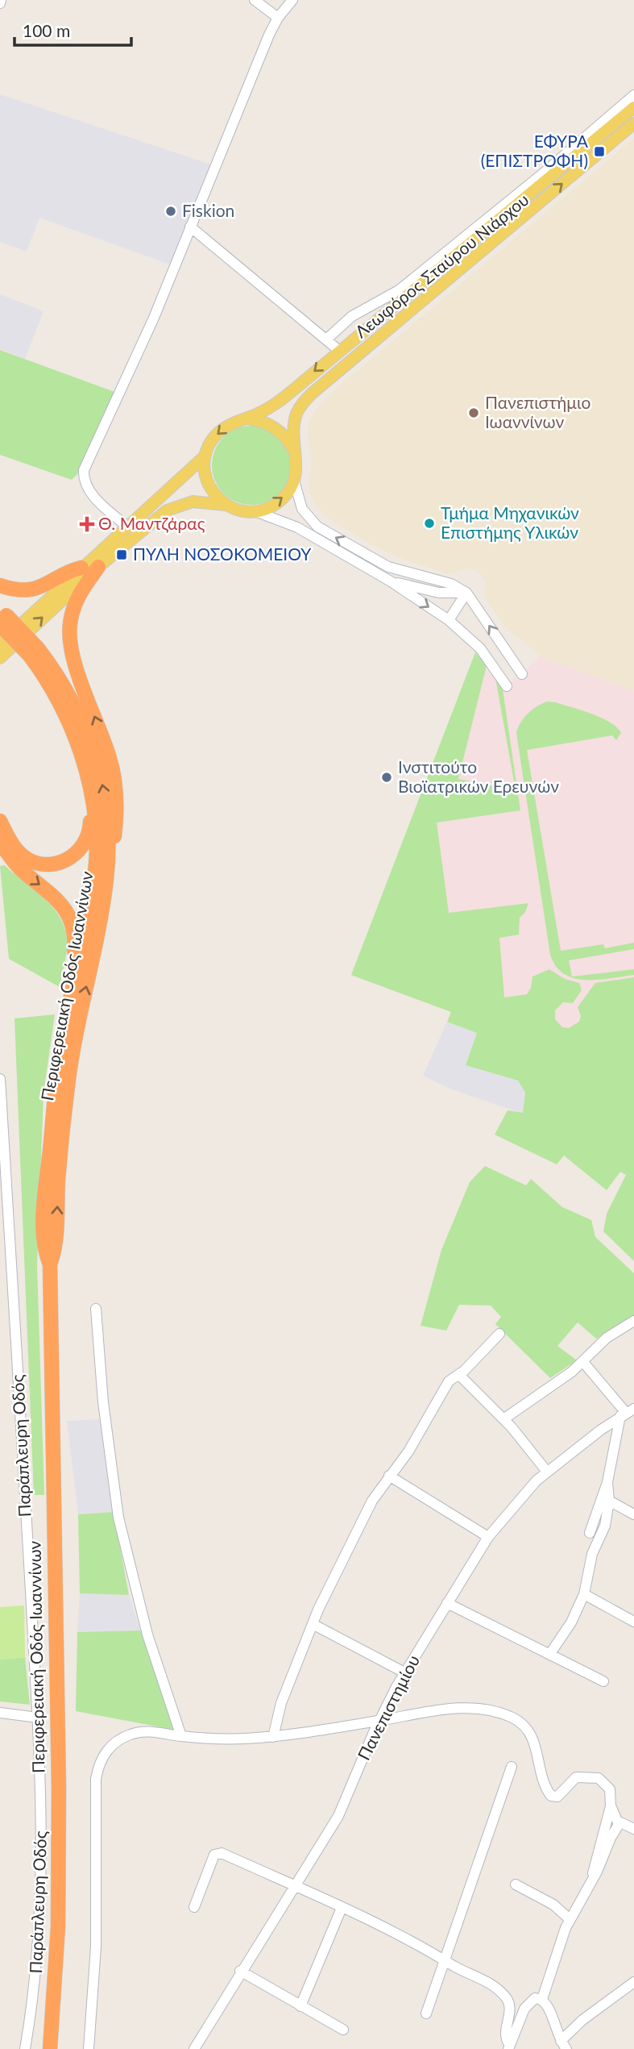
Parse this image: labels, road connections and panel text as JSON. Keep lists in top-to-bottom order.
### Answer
{
  "streets": {
    "highway": ["Περιφερειακή Οδός Ιωαννίνων"],
    "main road": ["Λεωφόρος Σταύρου Νιάρχου"],
    "street": ["Παράπλευρη Οδός", "Πανεπιστημίου"]
  },
  "places": {
    "transit": ["ΕΦΥΡΑ (ΕΠΙΣΤΡΟΦΗ)", "ΠΥΛΗ ΝΟΣΟΚΟΜΕΙΟΥ"],
    "other": [
      "Fiskion",
      "Πανεπιστήμιο Ιωαννίνων",
      "Τμήμα Μηχανικών Επιστήμης Υλικών",
      "Ινστιτούτο Βιοϊατρικών Ερευνών"
    ],
    "health": ["Θ. Μαντζάρας"]
  },
  "scale_bar": "100 m"
}
